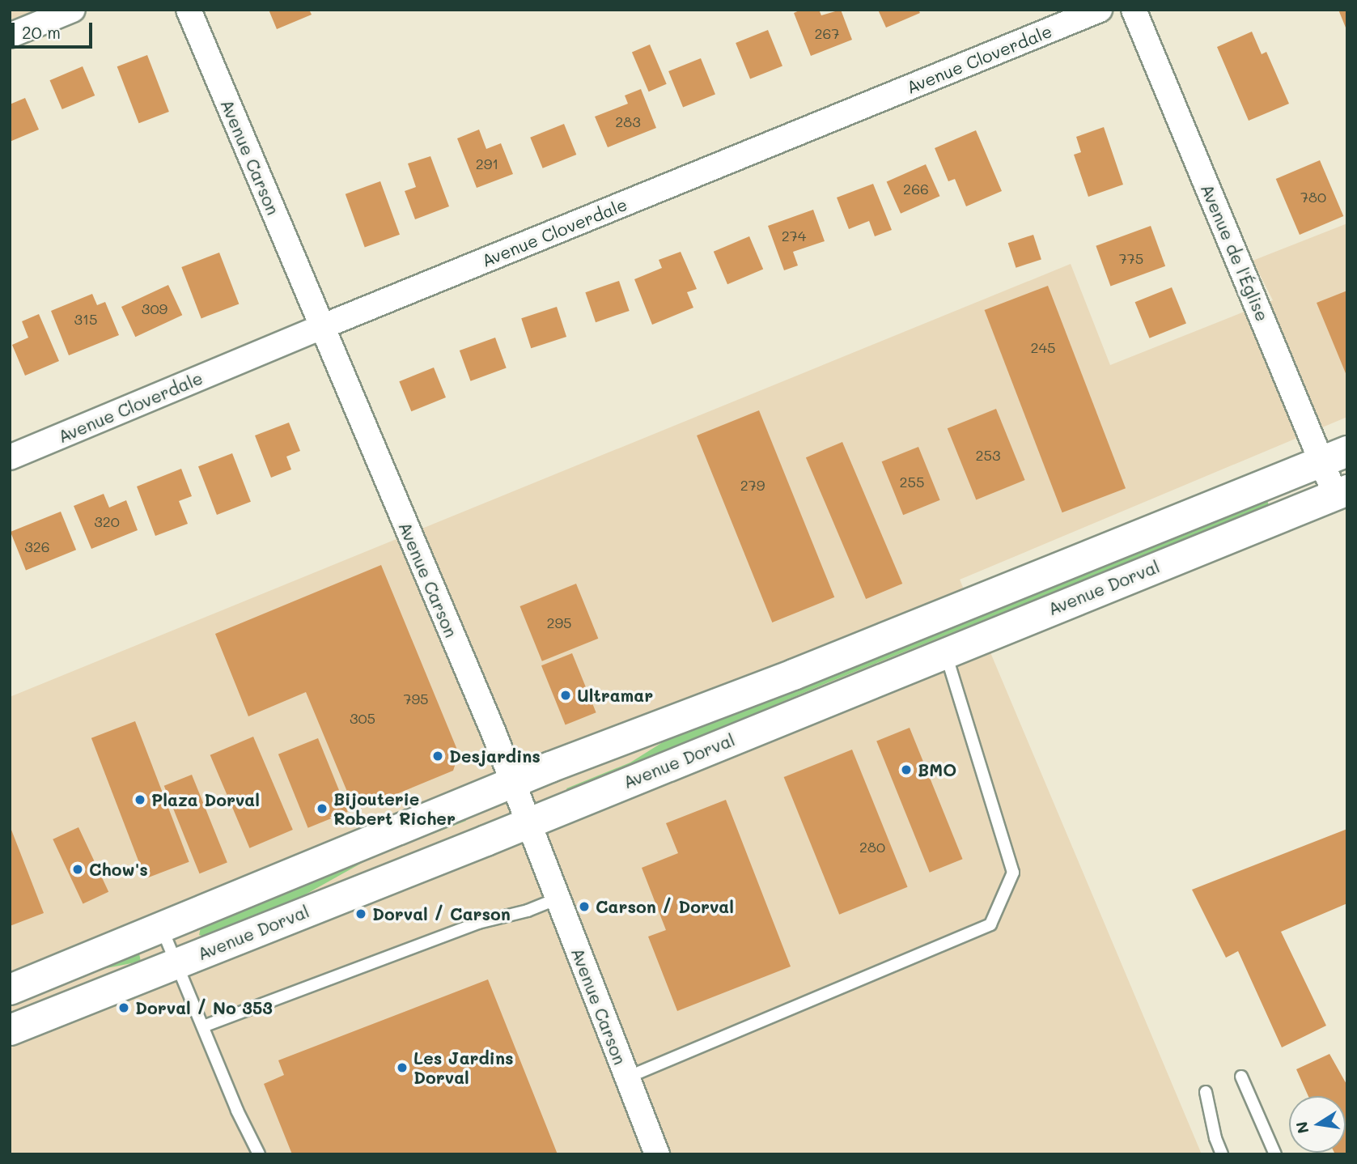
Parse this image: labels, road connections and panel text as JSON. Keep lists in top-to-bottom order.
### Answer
{
  "streets": {
    "street": [
      "Avenue Cloverdale",
      "Avenue Carson",
      "Avenue de l'Église",
      "Avenue Dorval"
    ]
  },
  "crossings": [
    ["Avenue Cloverdale", "Avenue Carson"],
    ["Avenue Carson", "Avenue Dorval"],
    ["Avenue de l'Église", "Avenue Dorval"]
  ],
  "places": [
    "Ultramar",
    "Desjardins",
    "BMO",
    "Plaza Dorval",
    "Bijouterie Robert Richer",
    "Chow's",
    "Carson / Dorval",
    "Dorval / Carson",
    "Dorval / No 353",
    "Les Jardins Dorval"
  ],
  "house_numbers": [
    "267",
    "283",
    "291",
    "266",
    "780",
    "274",
    "775",
    "309",
    "315",
    "245",
    "253",
    "255",
    "279",
    "320",
    "326",
    "295",
    "795",
    "305",
    "280"
  ],
  "scale_bar": "20 m",
  "north": "left"
}
